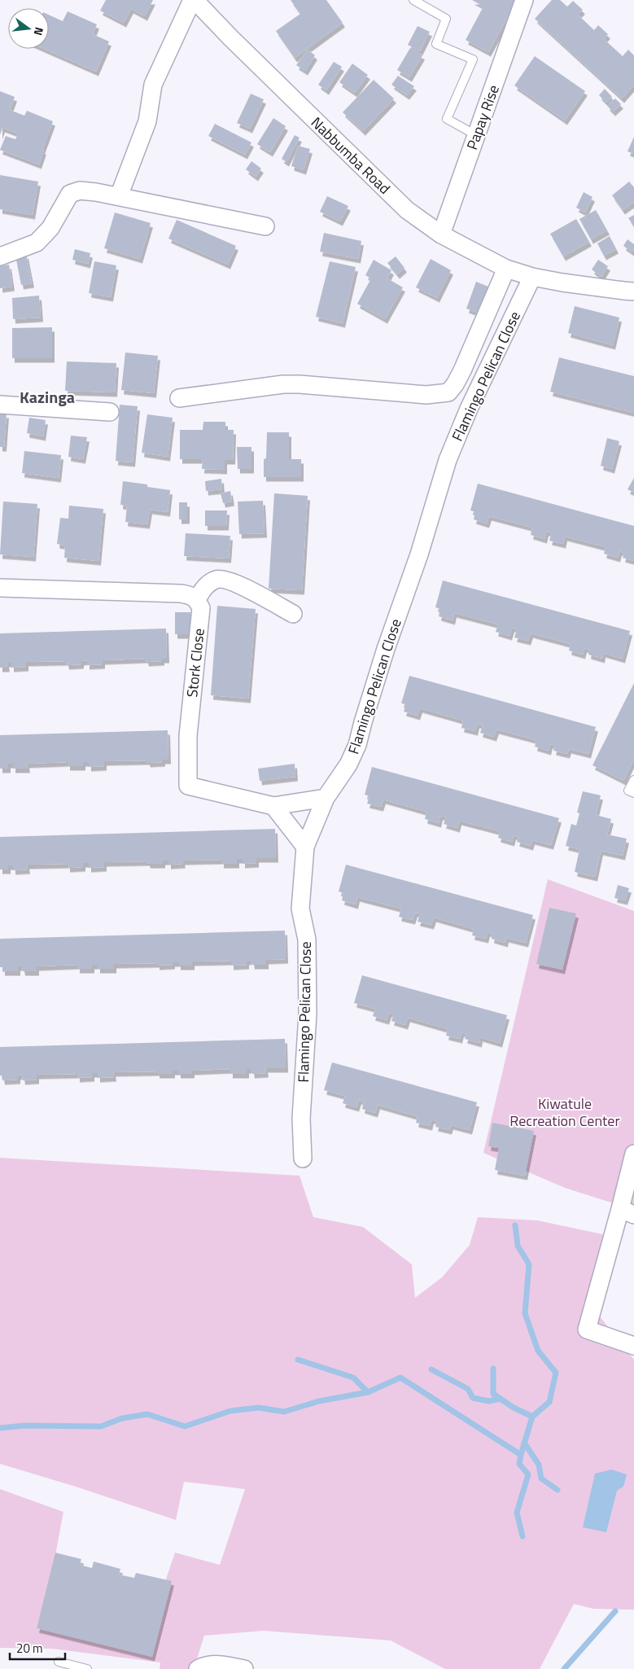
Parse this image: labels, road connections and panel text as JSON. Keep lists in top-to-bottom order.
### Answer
{
  "streets": {
    "street": [
      "Papay Rise",
      "Nabbumba Road",
      "Flamingo Pelican Close",
      "Stork Close"
    ]
  },
  "crossings": [
    ["Papay Rise", "Nabbumba Road"],
    ["Nabbumba Road", "Flamingo Pelican Close"],
    ["Flamingo Pelican Close", "Stork Close"]
  ],
  "districts": ["Kazinga"],
  "parks": ["Kiwatule Recreation Center"],
  "scale_bar": "20 m",
  "north": "right"
}
